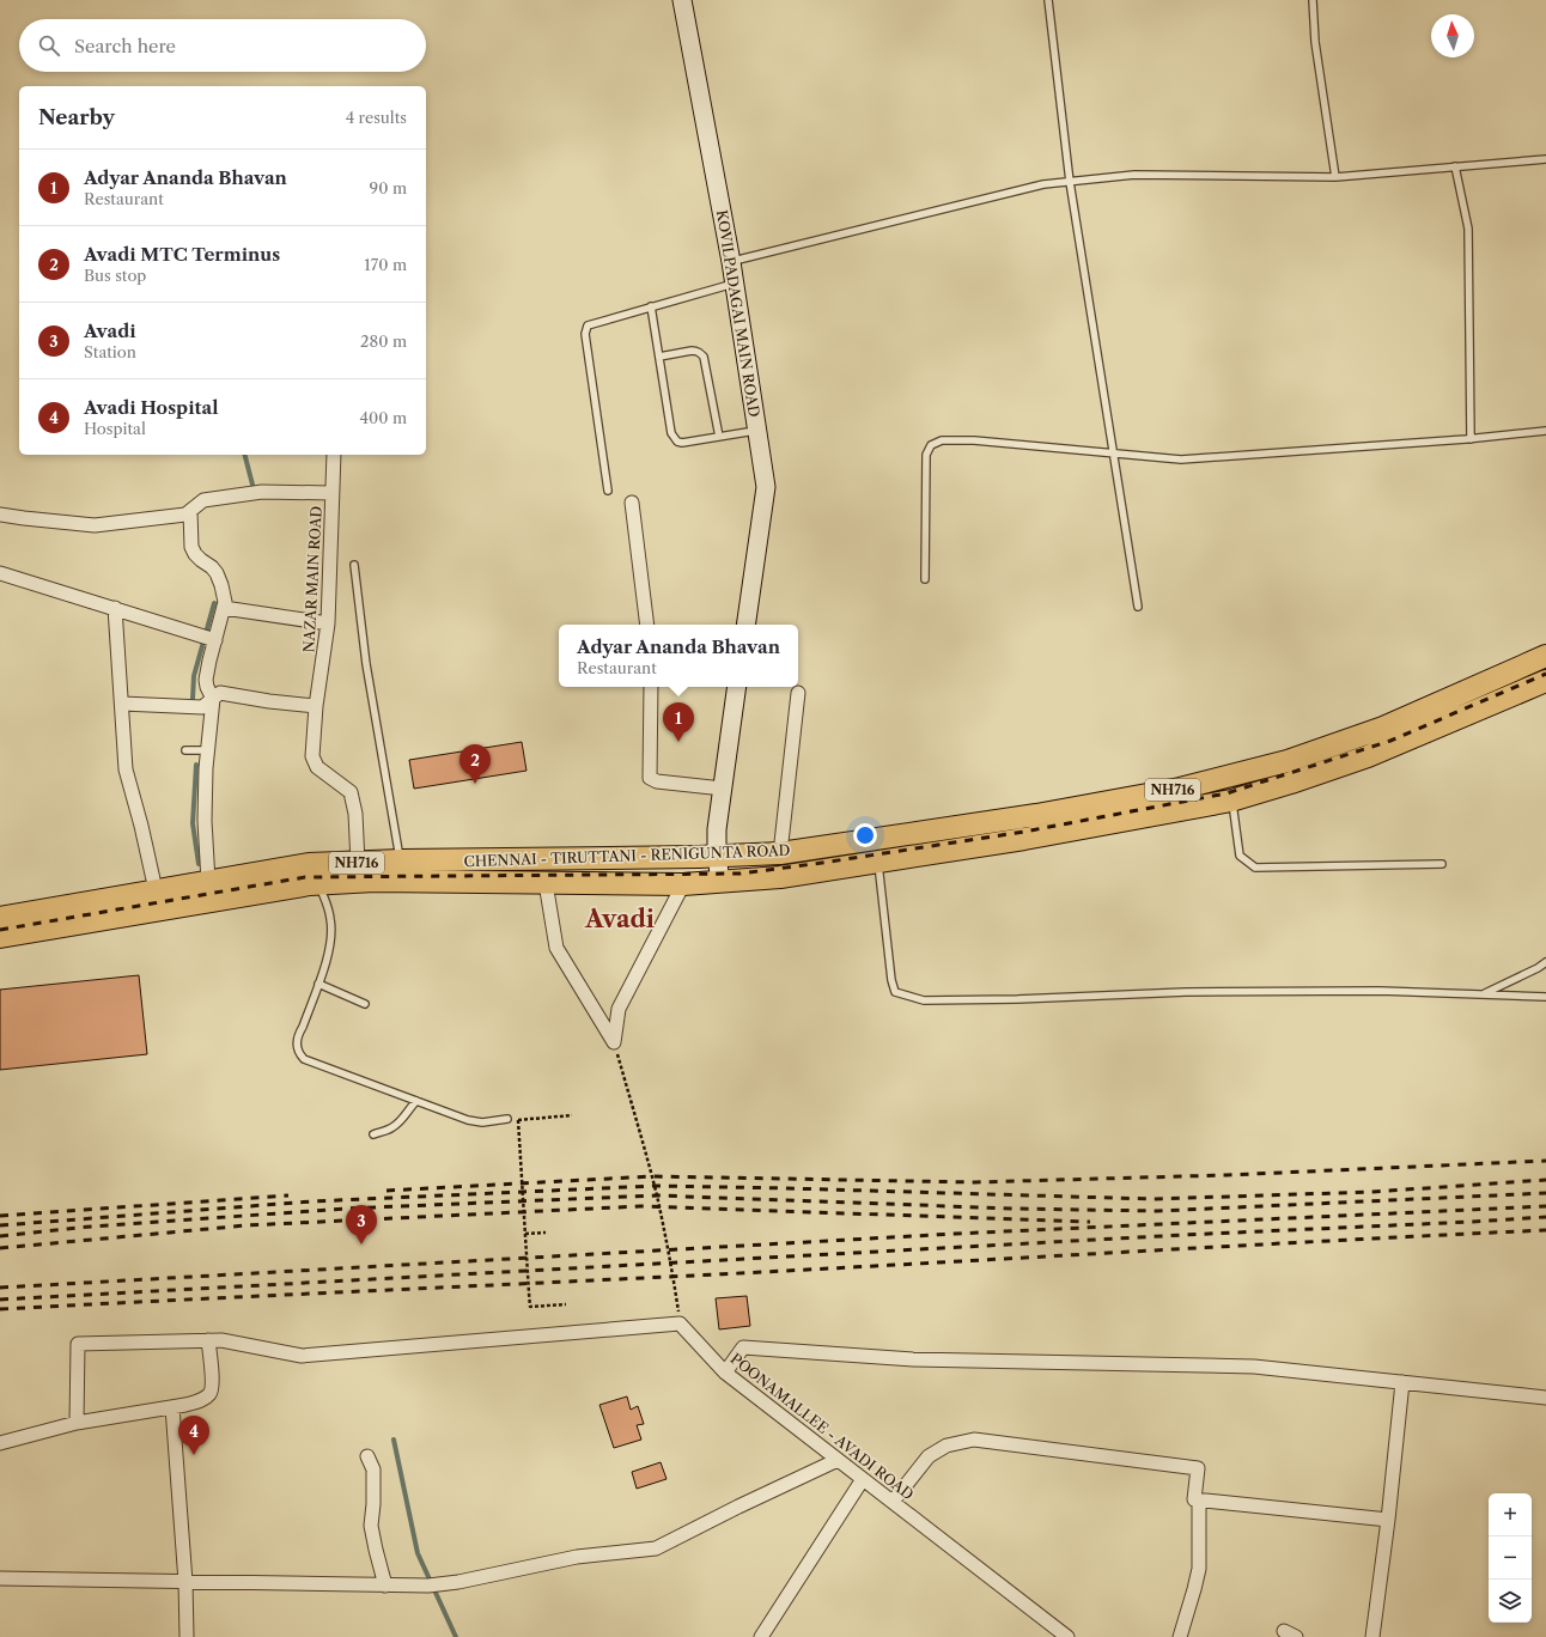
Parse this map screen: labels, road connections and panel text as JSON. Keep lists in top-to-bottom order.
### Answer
{
  "streets": {
    "highway": ["NH716", "CHENNAI - TIRUTTANI - RENIGUNTA ROAD"],
    "main road": ["KOVILPADAGAI MAIN ROAD"],
    "street": ["NAZAR MAIN ROAD", "POONAMALLEE - AVADI ROAD"]
  },
  "crossings": [
    ["NAZAR MAIN ROAD", "CHENNAI - TIRUTTANI - RENIGUNTA ROAD"]
  ],
  "districts": ["Avadi"],
  "north": "top",
  "page": {
    "search": "Search here",
    "heading": ["Nearby", "4 results"],
    "list": [
      {
        "mark": "1",
        "name": "Adyar Ananda Bhavan",
        "note": "Restaurant",
        "value": "90 m"
      },
      {
        "mark": "2",
        "name": "Avadi MTC Terminus",
        "note": "Bus stop",
        "value": "170 m"
      },
      {
        "mark": "3",
        "name": "Avadi",
        "note": "Station",
        "value": "280 m"
      },
      {
        "mark": "4",
        "name": "Avadi Hospital",
        "note": "Hospital",
        "value": "400 m"
      }
    ],
    "popup": ["Adyar Ananda Bhavan", "Restaurant"],
    "pins": [
      "1",
      "2",
      "3",
      "4"
    ],
    "map_buttons": ["+", "−"]
  }
}
